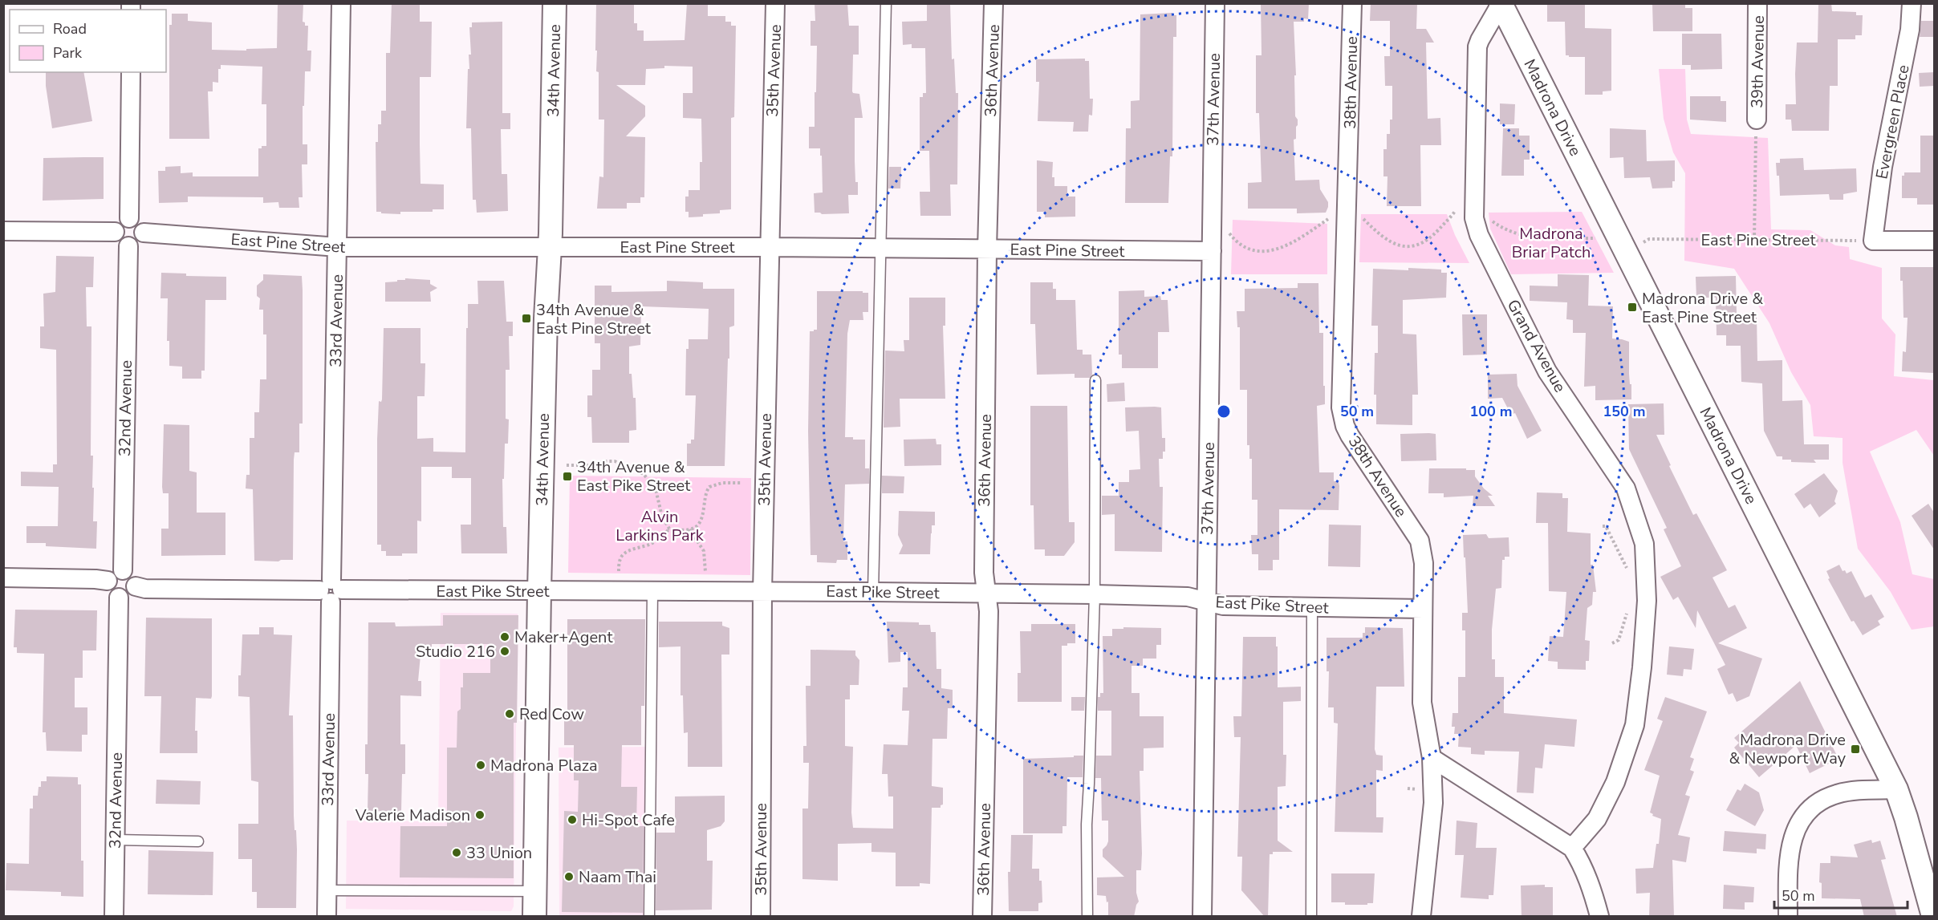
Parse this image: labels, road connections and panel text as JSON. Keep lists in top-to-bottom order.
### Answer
{
  "streets": {
    "street": [
      "39th Avenue",
      "34th Avenue",
      "35th Avenue",
      "36th Avenue",
      "38th Avenue",
      "37th Avenue",
      "Madrona Drive",
      "Evergreen Place",
      "East Pine Street",
      "33rd Avenue",
      "Grand Avenue",
      "32nd Avenue",
      "East Pike Street"
    ]
  },
  "crossings": [
    ["34th Avenue", "East Pine Street"],
    ["34th Avenue", "East Pike Street"],
    ["35th Avenue", "East Pine Street"],
    ["35th Avenue", "East Pike Street"],
    ["36th Avenue", "East Pine Street"],
    ["36th Avenue", "East Pike Street"],
    ["38th Avenue", "East Pike Street"],
    ["37th Avenue", "East Pine Street"],
    ["37th Avenue", "East Pike Street"],
    ["Madrona Drive", "Grand Avenue"],
    ["Evergreen Place", "East Pine Street"],
    ["East Pine Street", "33rd Avenue"],
    ["East Pine Street", "32nd Avenue"],
    ["33rd Avenue", "East Pike Street"],
    ["32nd Avenue", "East Pike Street"]
  ],
  "parks": ["Madrona Briar Patch", "Alvin Larkins Park"],
  "places": {
    "transit": [
      "Madrona Drive & East Pine Street",
      "34th Avenue & East Pine Street",
      "34th Avenue & East Pike Street",
      "Madrona Drive & Newport Way"
    ],
    "other": [
      "Maker+Agent",
      "Studio 216",
      "Red Cow",
      "Madrona Plaza",
      "Valerie Madison",
      "Hi-Spot Cafe",
      "33 Union",
      "Naam Thai"
    ]
  },
  "legend": ["Road", "Park"],
  "scale_bar": "50 m",
  "rings": ["50 m", "100 m", "150 m"]
}
